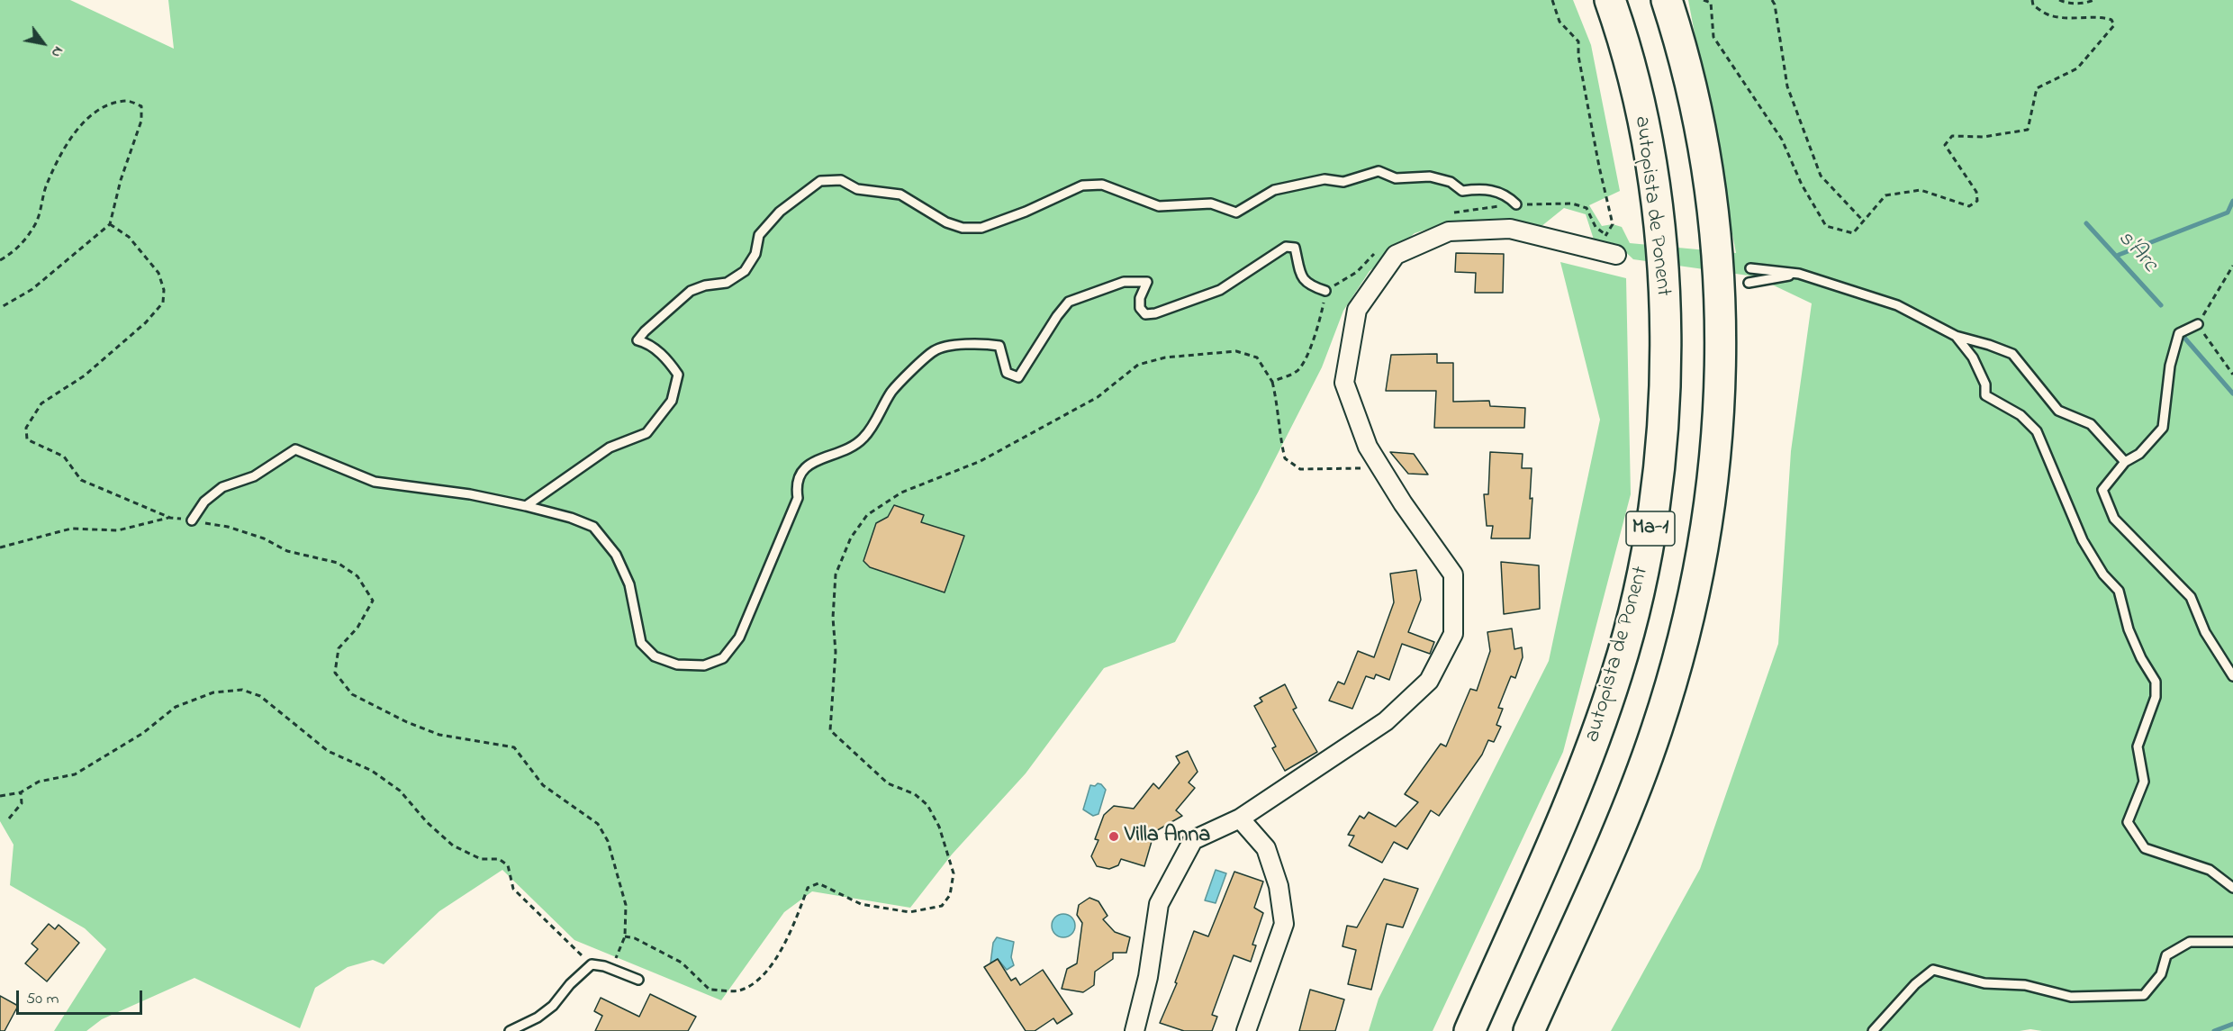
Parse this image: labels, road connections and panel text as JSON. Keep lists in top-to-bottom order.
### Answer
{
  "streets": {
    "highway": ["autopista de Ponent", "Ma-1"]
  },
  "water": ["s'Arc"],
  "places": ["Villa Anna"],
  "scale_bar": "50 m",
  "north": "bottom right"
}
